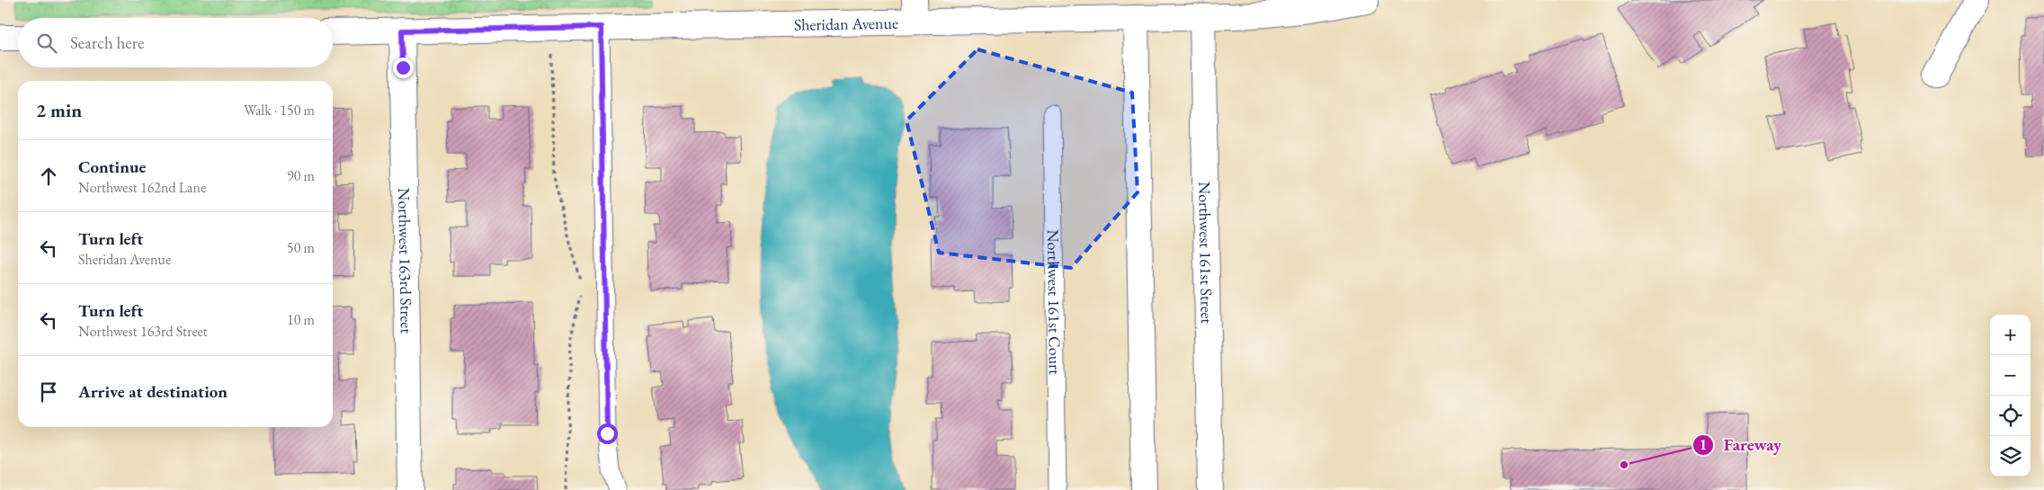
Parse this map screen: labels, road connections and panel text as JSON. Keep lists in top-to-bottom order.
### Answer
{
  "streets": {
    "street": ["Sheridan Avenue", "Northwest 161st Street", "Northwest 163rd Street"],
    "lane": ["Northwest 161st Court"]
  },
  "crossings": [
    ["Sheridan Avenue", "Northwest 161st Street"],
    ["Sheridan Avenue", "Northwest 163rd Street"]
  ],
  "places": ["Fareway"],
  "page": {
    "search": "Search here",
    "heading": ["2 min", "Walk · 150 m"],
    "list": [
      ["Continue", "Northwest 162nd Lane", "90 m"],
      ["Turn left", "Sheridan Avenue", "50 m"],
      ["Turn left", "Northwest 163rd Street", "10 m"],
      "Arrive at destination"
    ],
    "map_buttons": ["+", "−"]
  }
}
